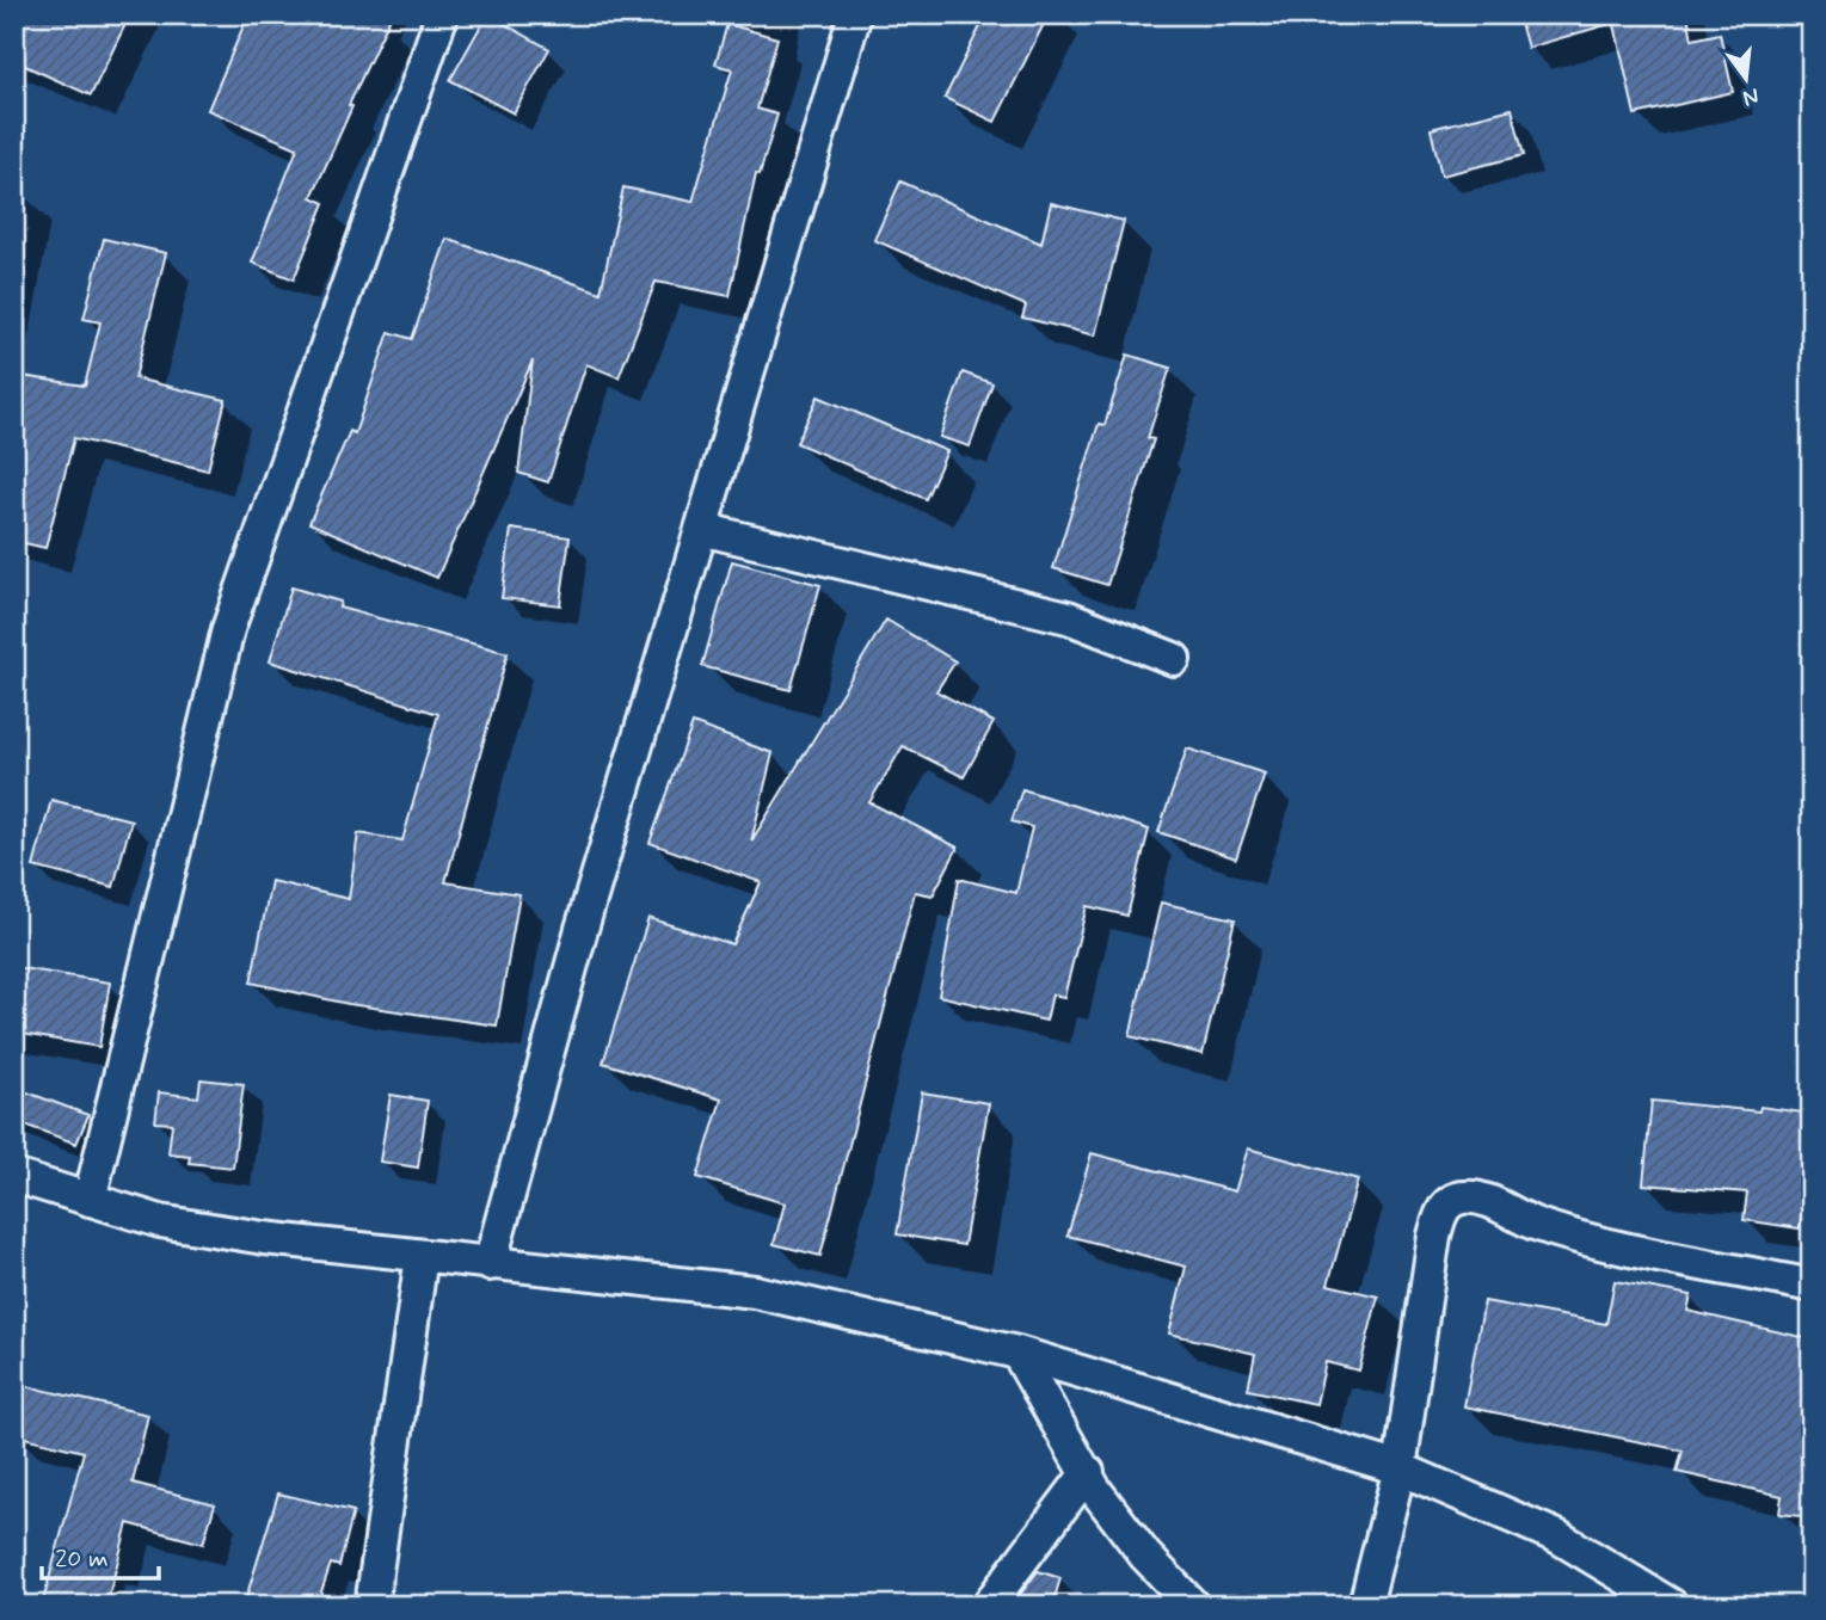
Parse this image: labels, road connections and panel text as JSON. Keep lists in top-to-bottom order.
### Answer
{
  "scale_bar": "20 m",
  "north": "bottom"
}
